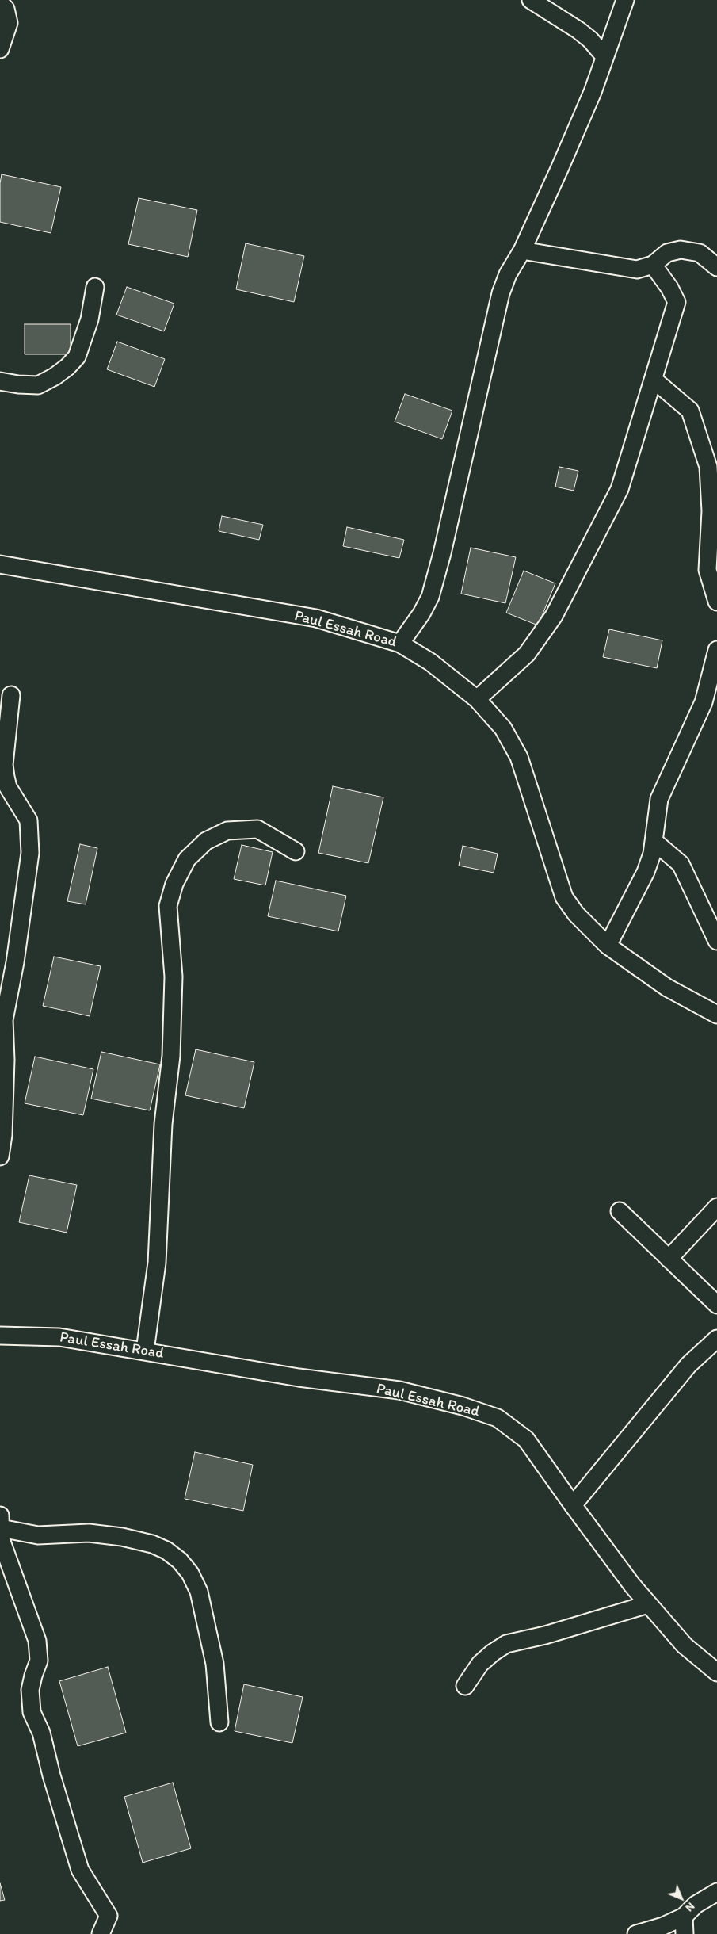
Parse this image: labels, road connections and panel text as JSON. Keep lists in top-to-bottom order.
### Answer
{
  "streets": {
    "street": ["Paul Essah Road"]
  },
  "north": "bottom right"
}
